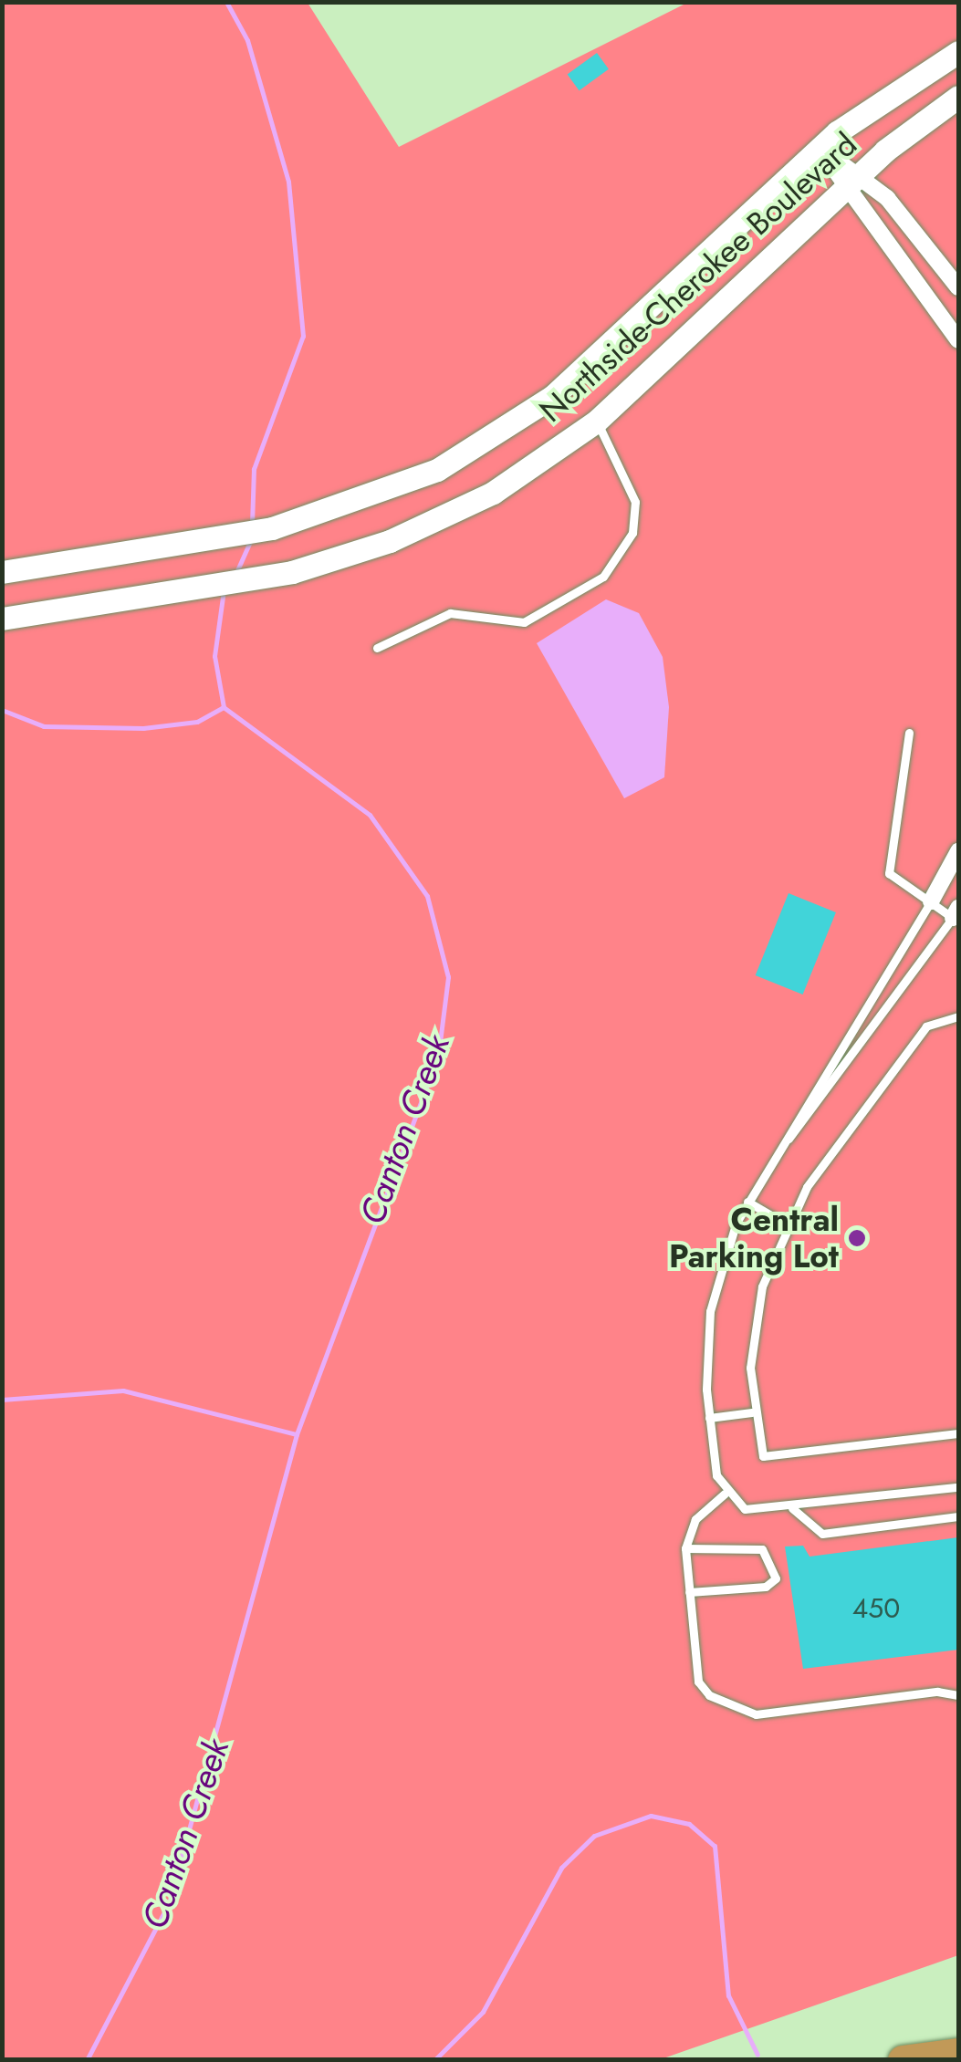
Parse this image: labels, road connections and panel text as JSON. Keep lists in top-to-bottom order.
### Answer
{
  "streets": {
    "street": ["Northside-Cherokee Boulevard"]
  },
  "water": ["Canton Creek"],
  "places": ["Central Parking Lot"],
  "house_numbers": ["450"]
}
